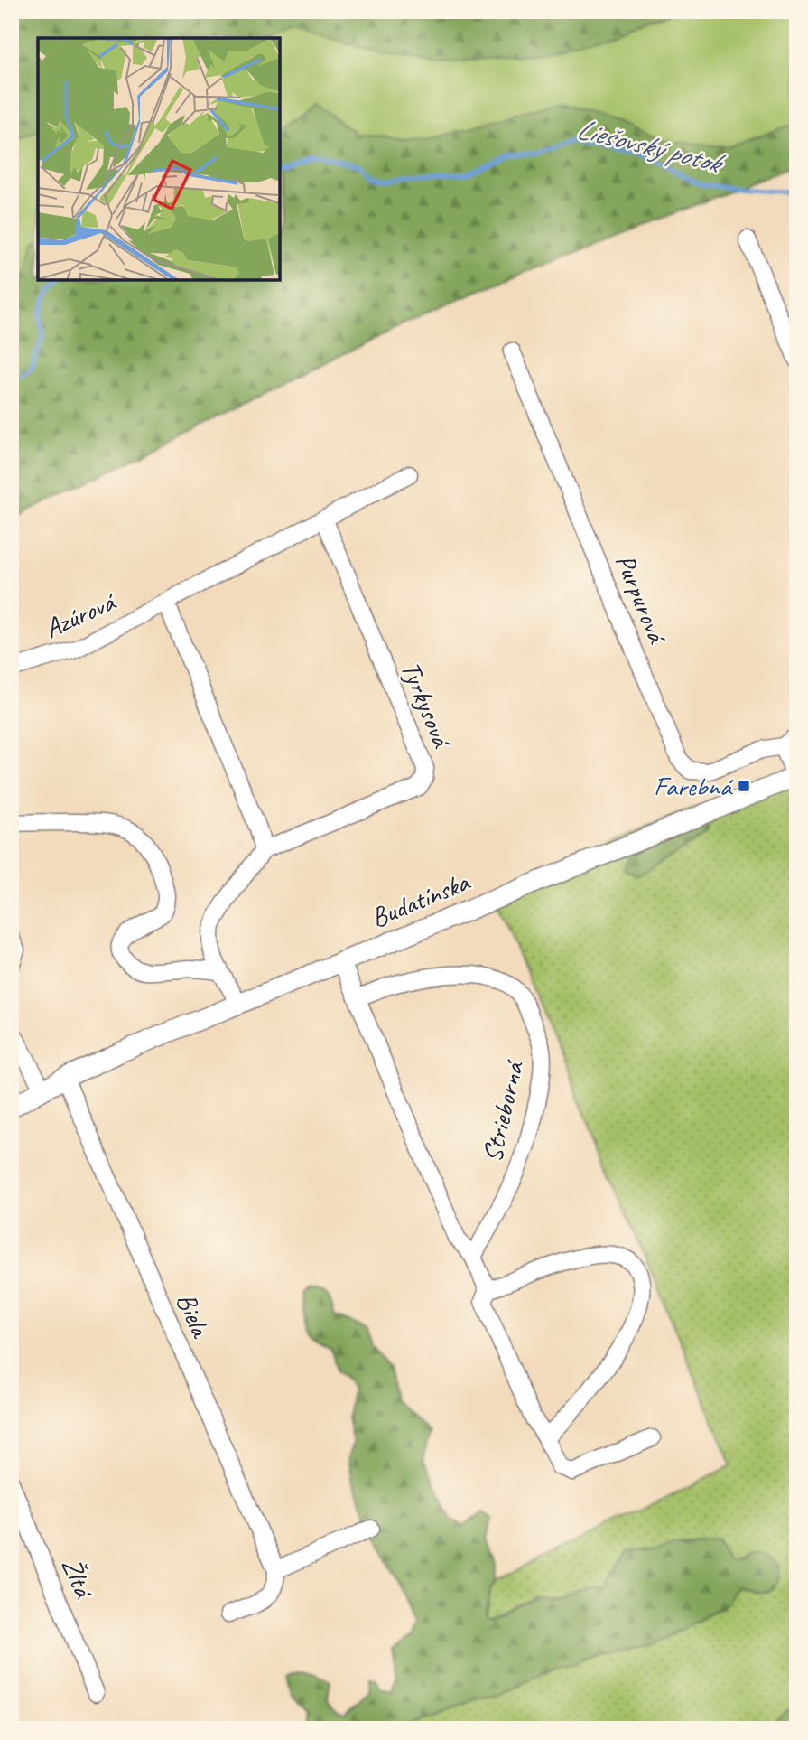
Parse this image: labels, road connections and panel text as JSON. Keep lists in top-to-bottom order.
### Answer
{
  "streets": {
    "street": [
      "Purpurová",
      "Azúrová",
      "Tyrkysová",
      "Budatínska",
      "Strieborná",
      "Biela",
      "Žltá"
    ]
  },
  "crossings": [
    ["Budatínska", "Biela"]
  ],
  "water": ["Liešovský potok"],
  "places": {
    "transit": ["Farebná"]
  }
}
